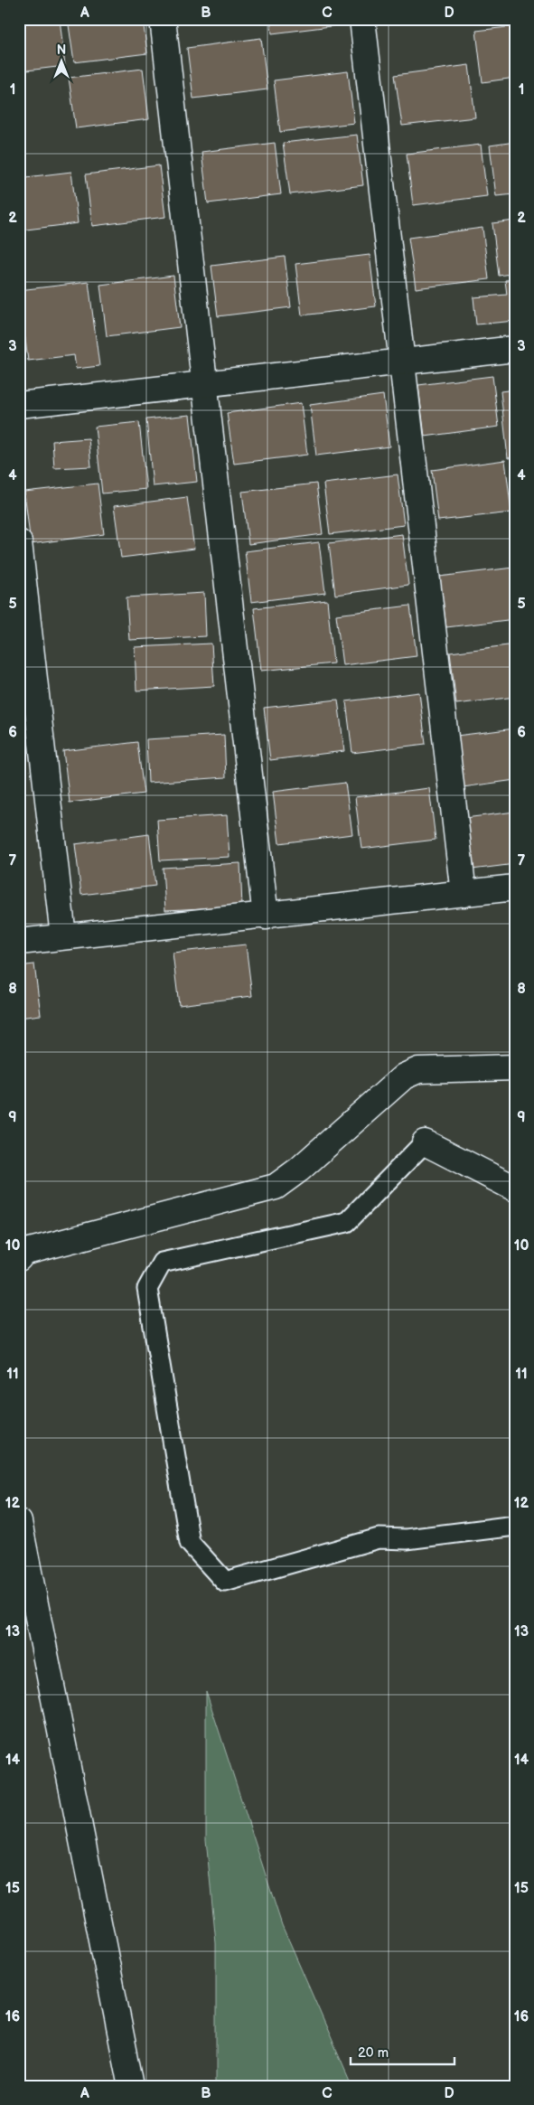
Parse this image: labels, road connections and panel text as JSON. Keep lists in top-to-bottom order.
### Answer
{
  "scale_bar": "20 m",
  "north": "top",
  "grid": {
    "columns": [
      "A",
      "B",
      "C",
      "D"
    ],
    "rows": [
      "1",
      "2",
      "3",
      "4",
      "5",
      "6",
      "7",
      "8",
      "9",
      "10",
      "11",
      "12",
      "13",
      "14",
      "15",
      "16"
    ]
  }
}
